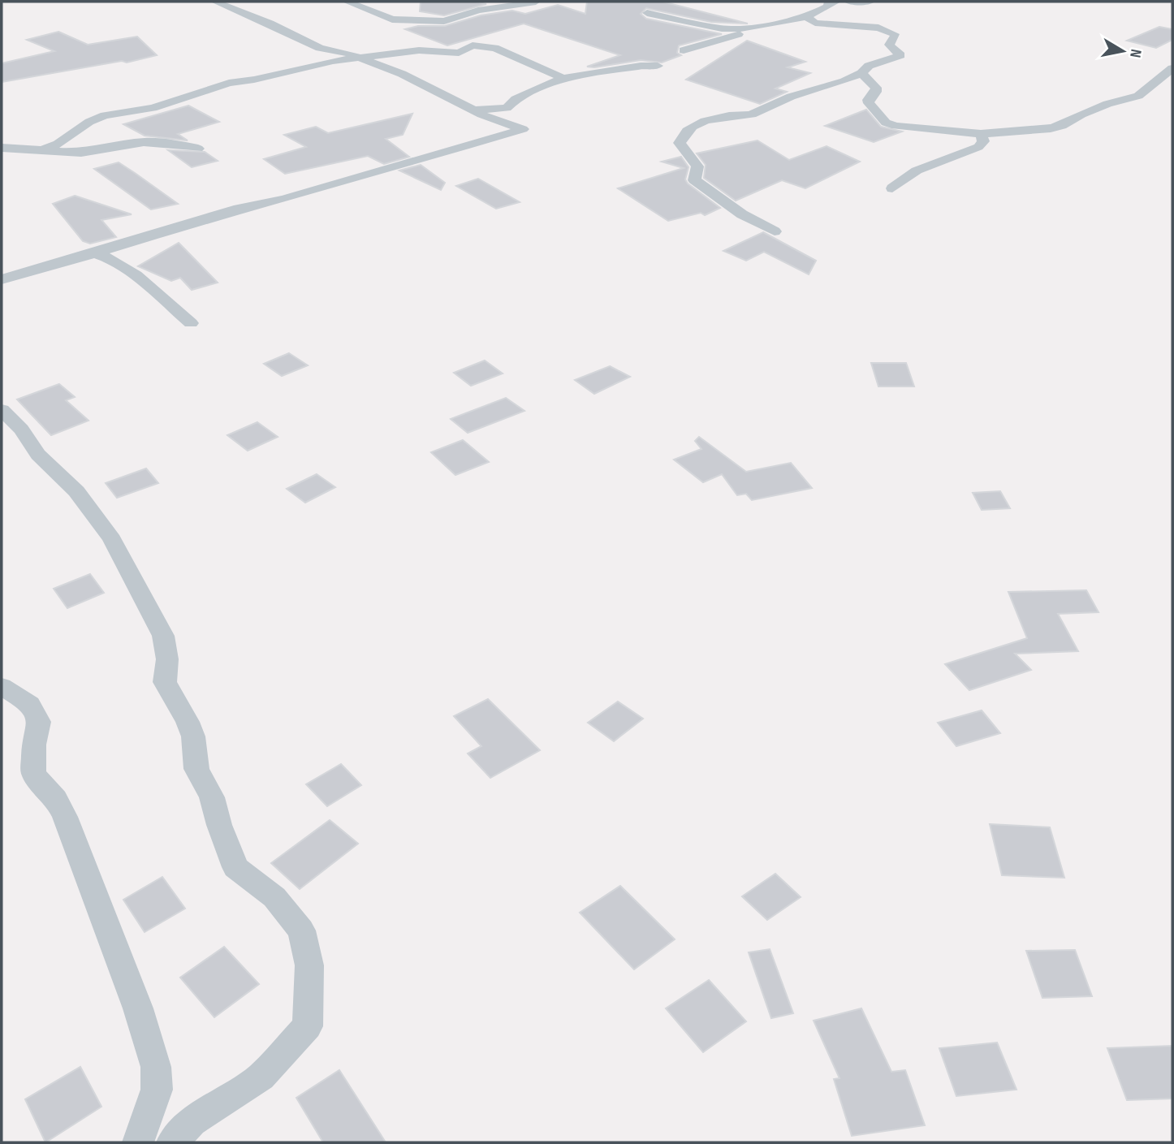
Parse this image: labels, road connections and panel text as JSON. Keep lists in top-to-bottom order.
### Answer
{
  "north": "right"
}
